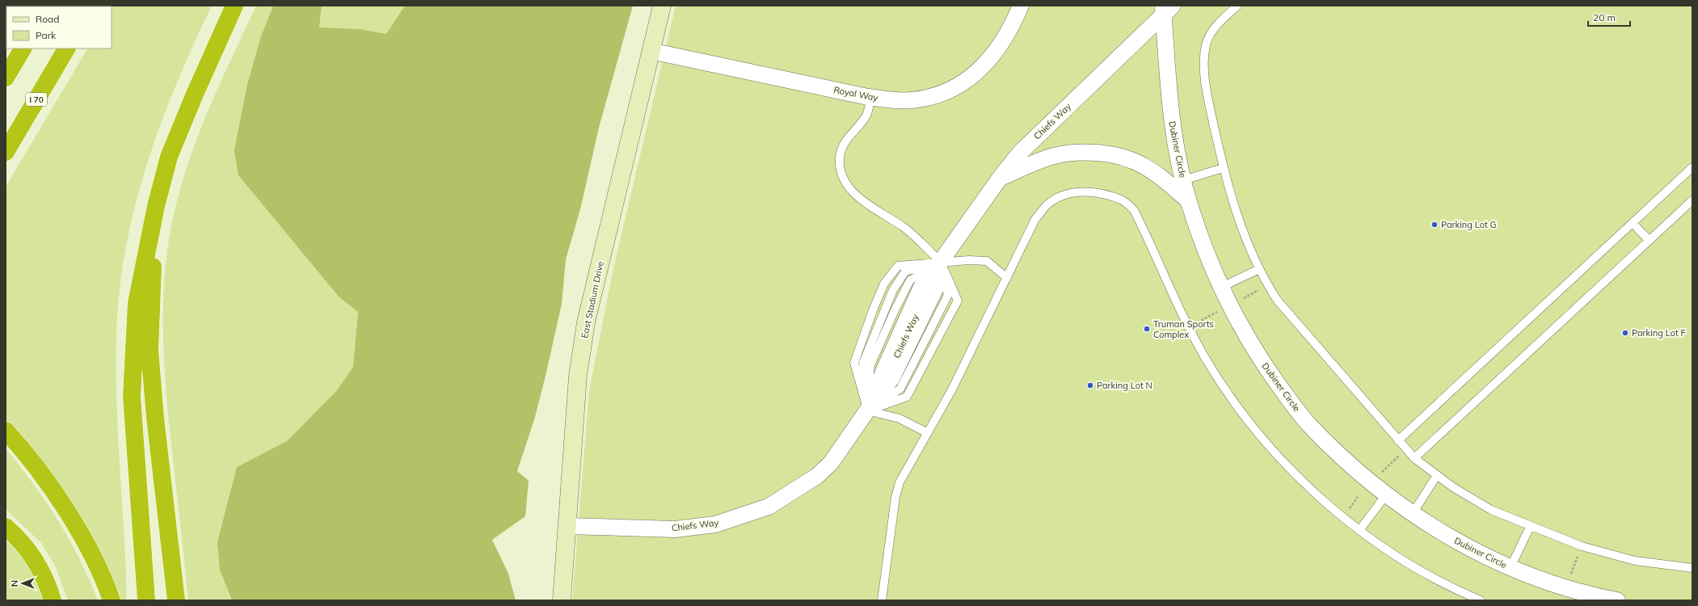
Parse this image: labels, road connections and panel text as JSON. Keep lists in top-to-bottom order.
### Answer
{
  "streets": {
    "highway": ["I 70"],
    "main road": ["East Stadium Drive"],
    "street": ["Royal Way", "Chiefs Way", "Dubiner Circle"]
  },
  "crossings": [
    ["Royal Way", "East Stadium Drive"],
    ["Chiefs Way", "Dubiner Circle"],
    ["Chiefs Way", "East Stadium Drive"]
  ],
  "places": [
    "Parking Lot G",
    "Truman Sports Complex",
    "Parking Lot F",
    "Parking Lot N"
  ],
  "legend": ["Road", "Park"],
  "scale_bar": "20 m",
  "north": "left"
}
